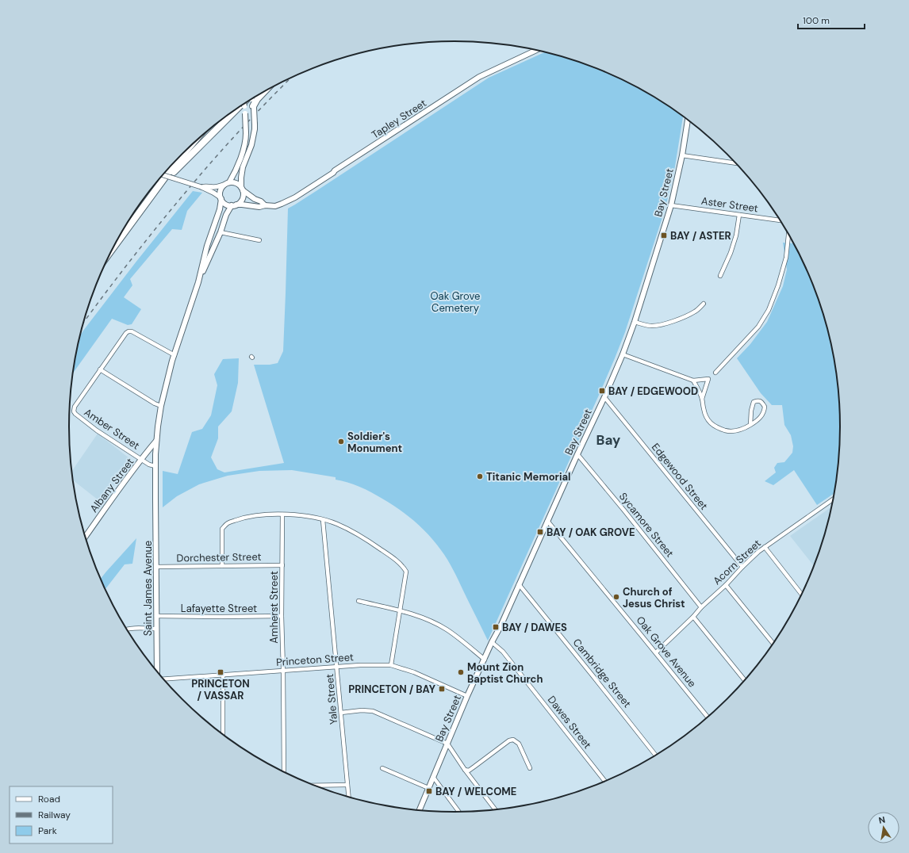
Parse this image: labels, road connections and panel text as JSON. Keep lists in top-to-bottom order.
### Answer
{
  "streets": {
    "main road": [
      "Tapley Street",
      "Bay Street",
      "Albany Street",
      "Saint James Avenue"
    ],
    "street": [
      "Aster Street",
      "Amber Street",
      "Edgewood Street",
      "Sycamore Street",
      "Dorchester Street",
      "Acorn Street",
      "Amherst Street",
      "Lafayette Street",
      "Oak Grove Avenue",
      "Princeton Street",
      "Cambridge Street",
      "Yale Street",
      "Dawes Street"
    ]
  },
  "crossings": [
    ["Bay Street", "Aster Street"],
    ["Bay Street", "Edgewood Street"],
    ["Bay Street", "Sycamore Street"],
    ["Bay Street", "Oak Grove Avenue"],
    ["Bay Street", "Princeton Street"],
    ["Bay Street", "Cambridge Street"],
    ["Bay Street", "Dawes Street"],
    ["Amber Street", "Albany Street"],
    ["Amber Street", "Saint James Avenue"],
    ["Edgewood Street", "Acorn Street"],
    ["Albany Street", "Saint James Avenue"],
    ["Sycamore Street", "Acorn Street"],
    ["Dorchester Street", "Saint James Avenue"],
    ["Dorchester Street", "Amherst Street"],
    ["Acorn Street", "Oak Grove Avenue"],
    ["Saint James Avenue", "Lafayette Street"],
    ["Amherst Street", "Lafayette Street"],
    ["Amherst Street", "Princeton Street"],
    ["Princeton Street", "Yale Street"]
  ],
  "districts": ["Bay"],
  "parks": ["Oak Grove Cemetery"],
  "places": {
    "transit": [
      "BAY / ASTER",
      "BAY / EDGEWOOD",
      "BAY / OAK GROVE",
      "BAY / DAWES",
      "PRINCETON / VASSAR",
      "PRINCETON / BAY",
      "BAY / WELCOME"
    ],
    "other": [
      "Soldier's Monument",
      "Titanic Memorial",
      "Church of Jesus Christ",
      "Mount Zion Baptist Church"
    ]
  },
  "legend": ["Road", "Railway", "Park"],
  "scale_bar": "100 m",
  "north": "top"
}
